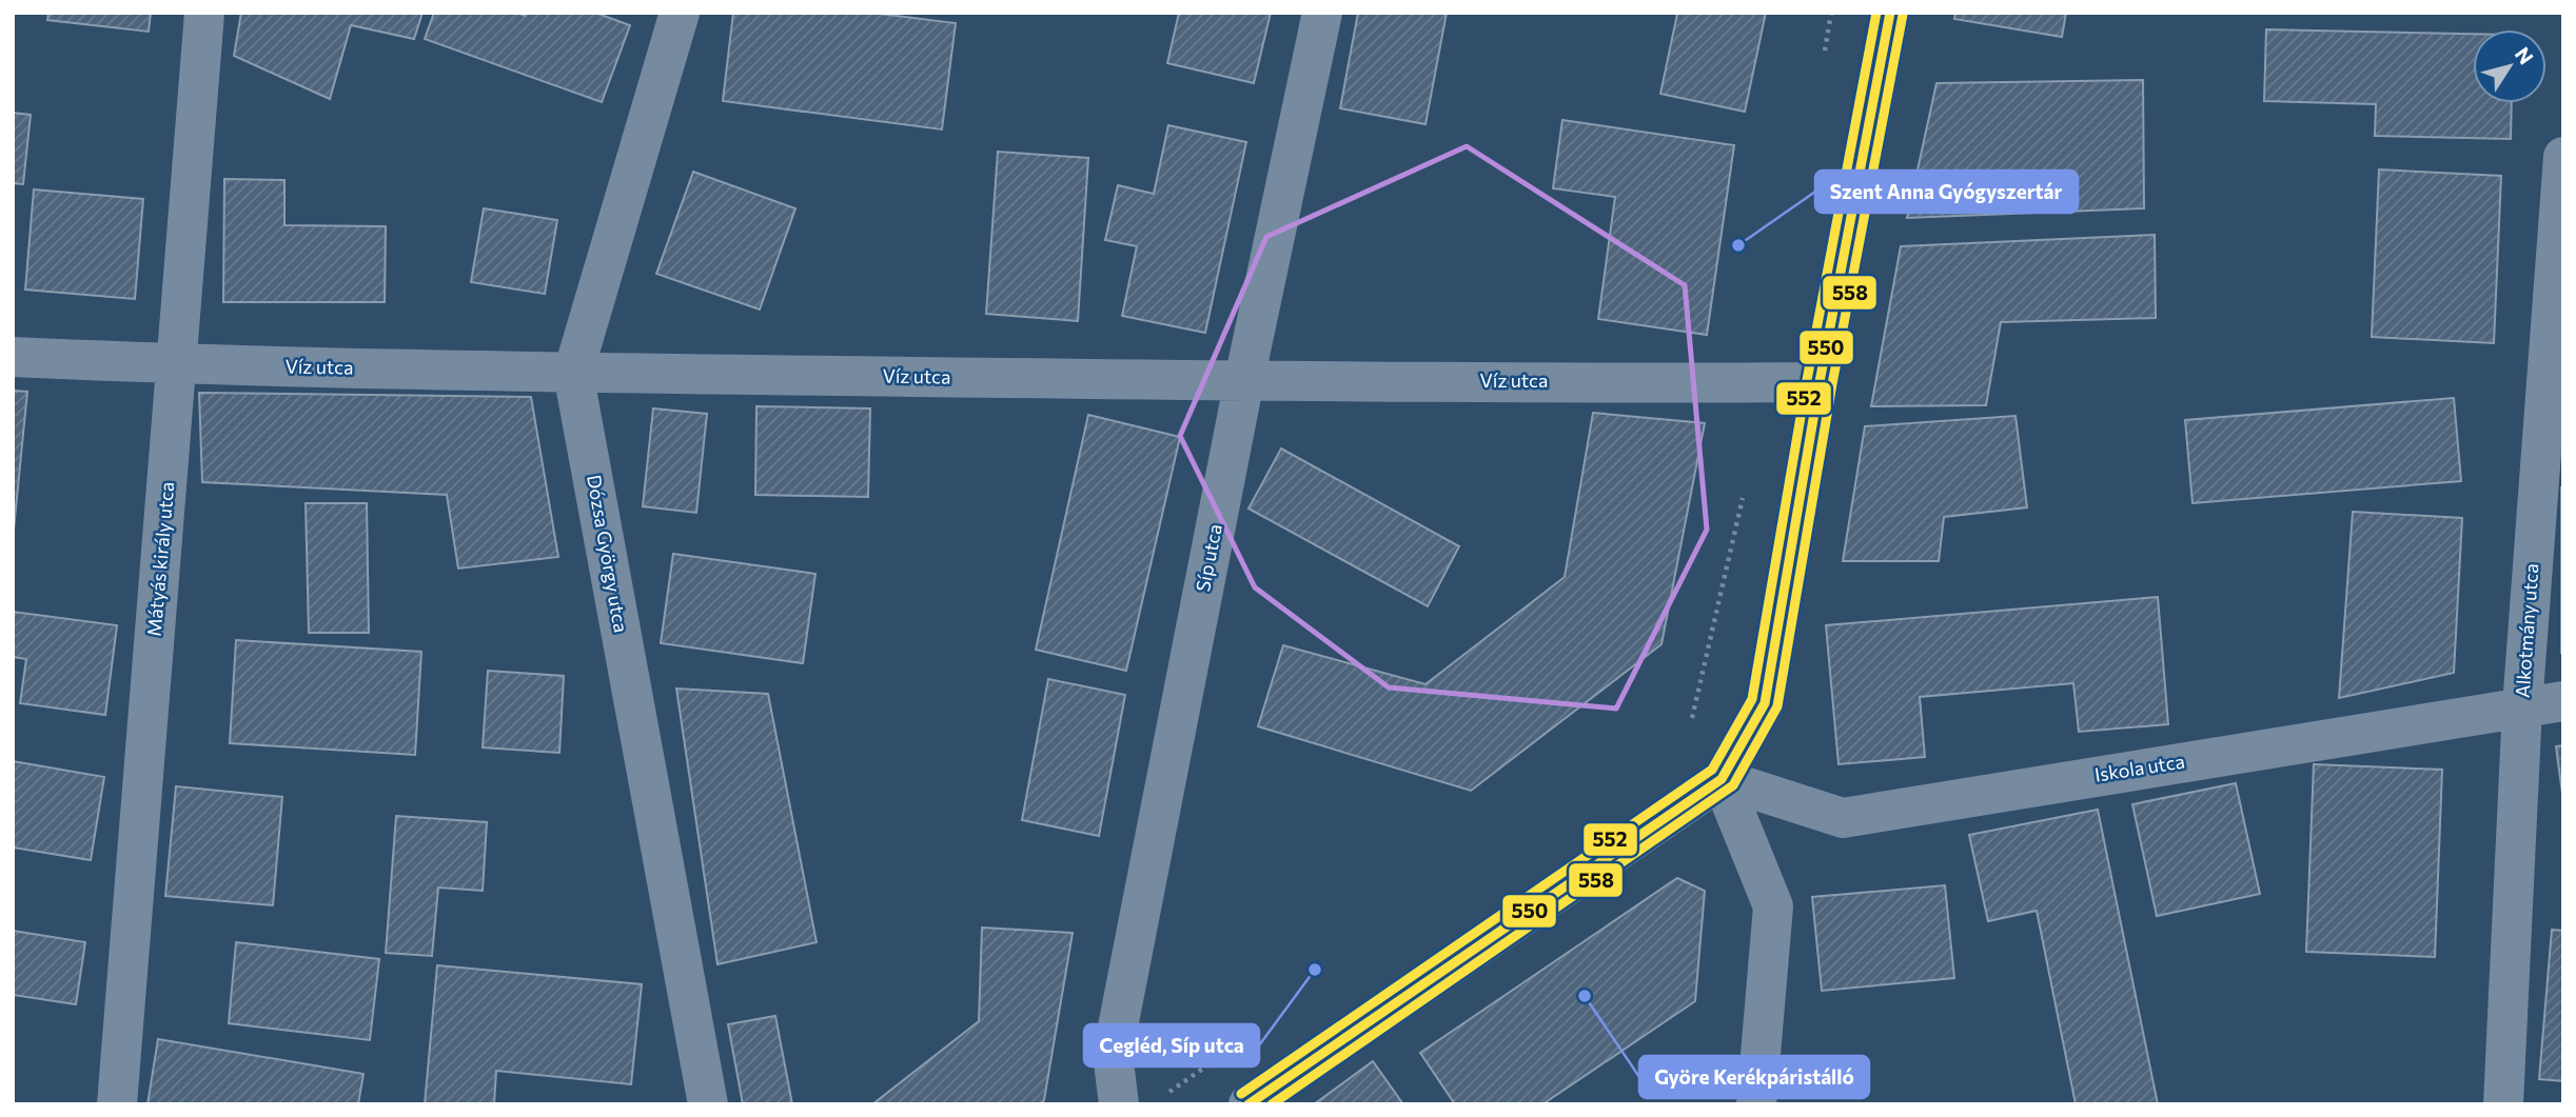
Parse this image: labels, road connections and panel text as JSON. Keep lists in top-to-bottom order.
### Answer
{
  "streets": {
    "street": [
      "Víz utca",
      "Dózsa György utca",
      "Síp utca",
      "Mátyás király utca",
      "Alkotmány utca",
      "Iskola utca"
    ]
  },
  "crossings": [
    ["Víz utca", "Dózsa György utca"],
    ["Víz utca", "Síp utca"],
    ["Víz utca", "Mátyás király utca"],
    ["Alkotmány utca", "Iskola utca"]
  ],
  "places": ["Szent Anna Gyógyszertár", "Cegléd, Síp utca", "Györe Kerékpáristálló"],
  "lines": ["transit line 550", "transit line 552", "transit line 558"],
  "north": "top right"
}
